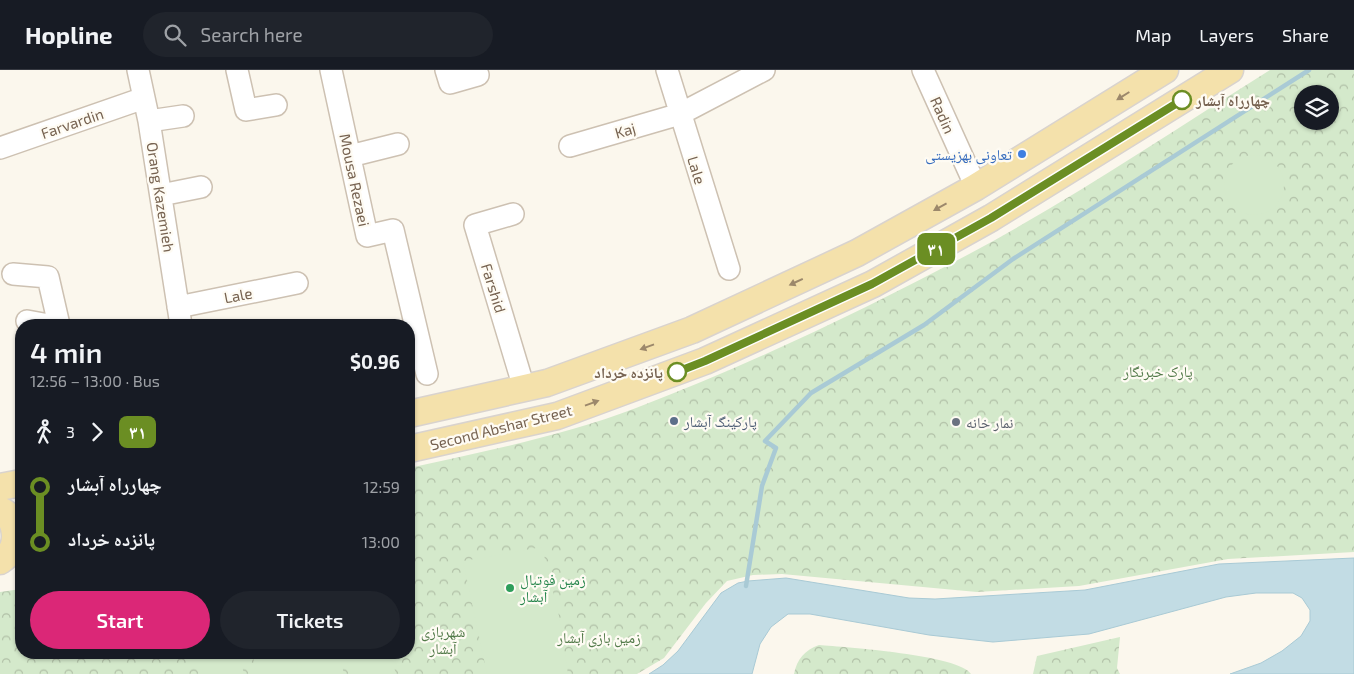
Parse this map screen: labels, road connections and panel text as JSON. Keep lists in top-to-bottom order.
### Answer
{
  "streets": {
    "main road": ["Second Abshar Street"],
    "street": [
      "Radin",
      "Farvardin",
      "Kaj",
      "Lale",
      "Mousa Rezaei",
      "Orang Kazemieh",
      "Farshid"
    ]
  },
  "crossings": [
    ["Radin", "Second Abshar Street"],
    ["Farvardin", "Orang Kazemieh"],
    ["Kaj", "Lale"],
    ["Lale", "Orang Kazemieh"],
    ["Farshid", "Second Abshar Street"]
  ],
  "parks": ["پارک خبرنگار", "شهربازی آبشار", "زمین بازی آبشار"],
  "places": [
    "چهارراه آبشار",
    "تعاونی بهزیستی",
    "پانزده خرداد",
    "پارکینگ آبشار",
    "نمار خانه",
    "زمین فوتبال آبشار"
  ],
  "lines": ["bus line ۳۱"],
  "page": {
    "header": "Hopline",
    "search": "Search here",
    "nav": ["Map", "Layers", "Share"],
    "on_map": "۳۱",
    "heading": ["4 min", "12:56 – 13:00 · Bus", "$0.96"],
    "legs": ["3", "۳۱"],
    "list": [
      {
        "name": "چهارراه آبشار",
        "value": "12:59"
      },
      {
        "name": "پانزده خرداد",
        "value": "13:00"
      }
    ],
    "buttons": ["Start", "Tickets"]
  }
}
